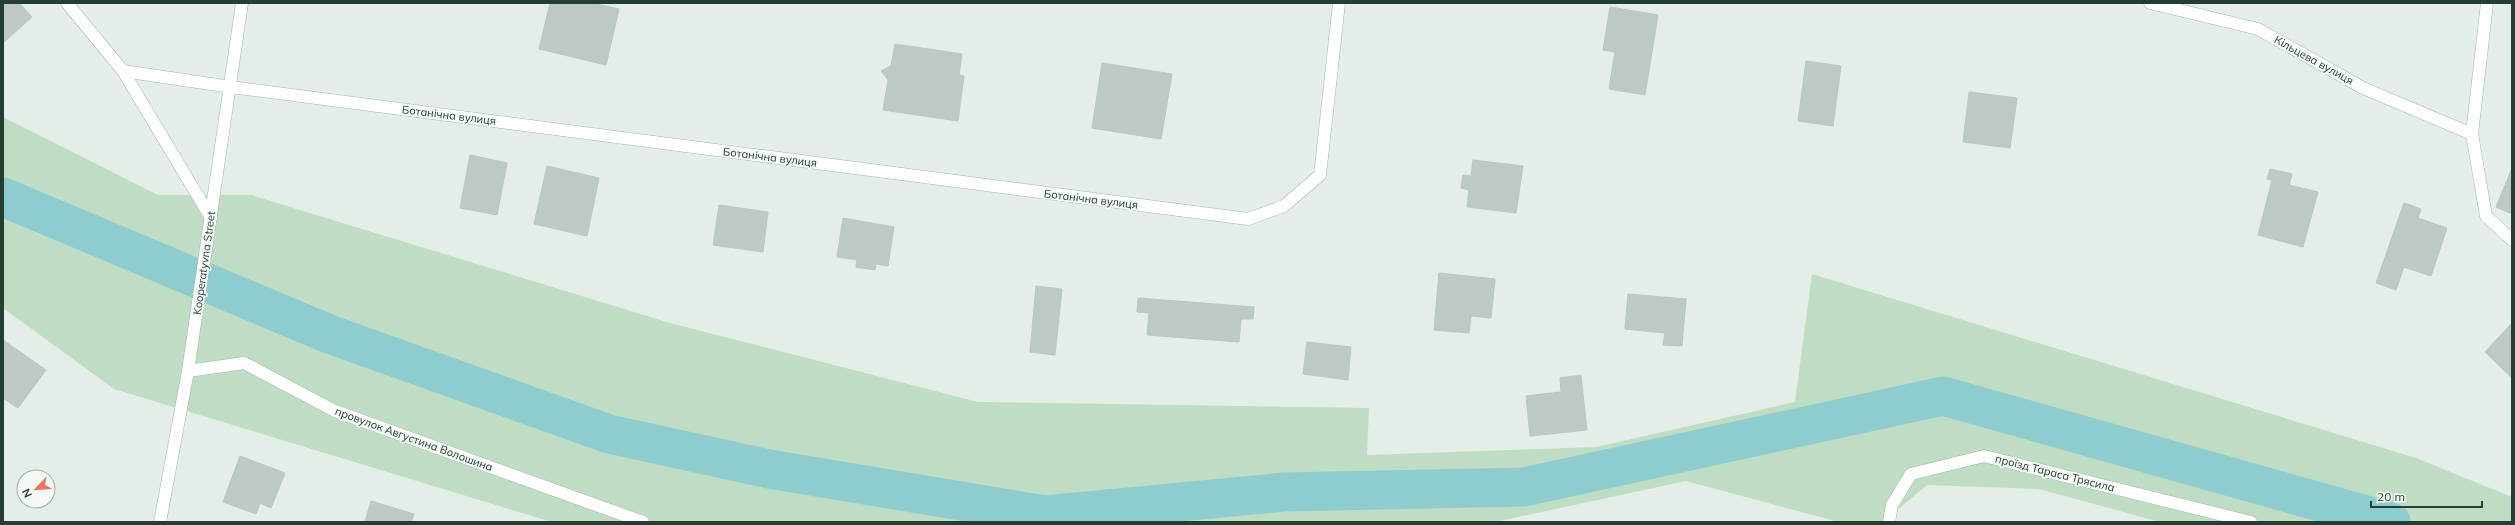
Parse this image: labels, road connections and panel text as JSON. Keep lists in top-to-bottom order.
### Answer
{
  "streets": {
    "street": [
      "Кільцева вулиця",
      "Ботанічна вулиця",
      "Kooperatyvna Street",
      "провулок Августина Волошина",
      "проїзд Тараса Трясила"
    ]
  },
  "crossings": [
    ["Ботанічна вулиця", "Kooperatyvna Street"],
    ["Kooperatyvna Street", "провулок Августина Волошина"]
  ],
  "scale_bar": "20 m",
  "north": "bottom left"
}
